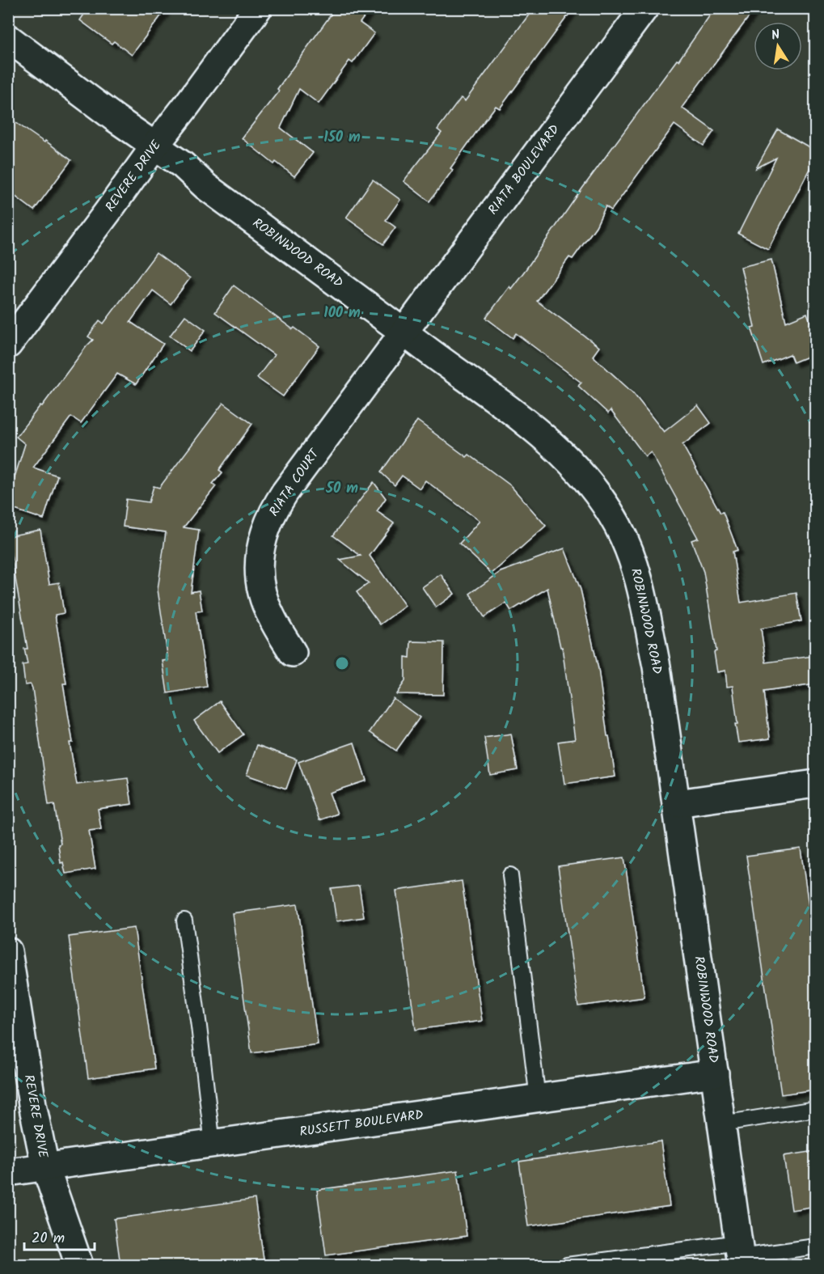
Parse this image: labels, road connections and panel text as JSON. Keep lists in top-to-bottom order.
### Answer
{
  "streets": {
    "street": [
      "RIATA BOULEVARD",
      "REVERE DRIVE",
      "ROBINWOOD ROAD",
      "RIATA COURT",
      "RUSSETT BOULEVARD"
    ]
  },
  "crossings": [
    ["RIATA BOULEVARD", "ROBINWOOD ROAD"],
    ["RIATA BOULEVARD", "RIATA COURT"],
    ["REVERE DRIVE", "ROBINWOOD ROAD"],
    ["REVERE DRIVE", "RUSSETT BOULEVARD"],
    ["ROBINWOOD ROAD", "RIATA COURT"],
    ["ROBINWOOD ROAD", "RUSSETT BOULEVARD"]
  ],
  "scale_bar": "20 m",
  "north": "top",
  "rings": ["150 m", "100 m", "50 m"]
}
